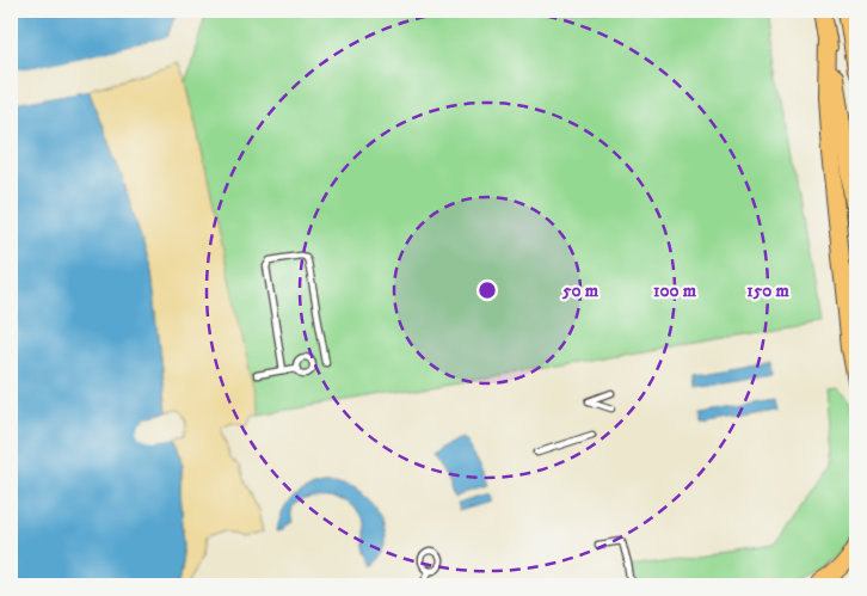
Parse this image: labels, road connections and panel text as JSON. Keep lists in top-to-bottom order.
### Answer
{
  "rings": ["50 m", "100 m", "150 m"]
}
